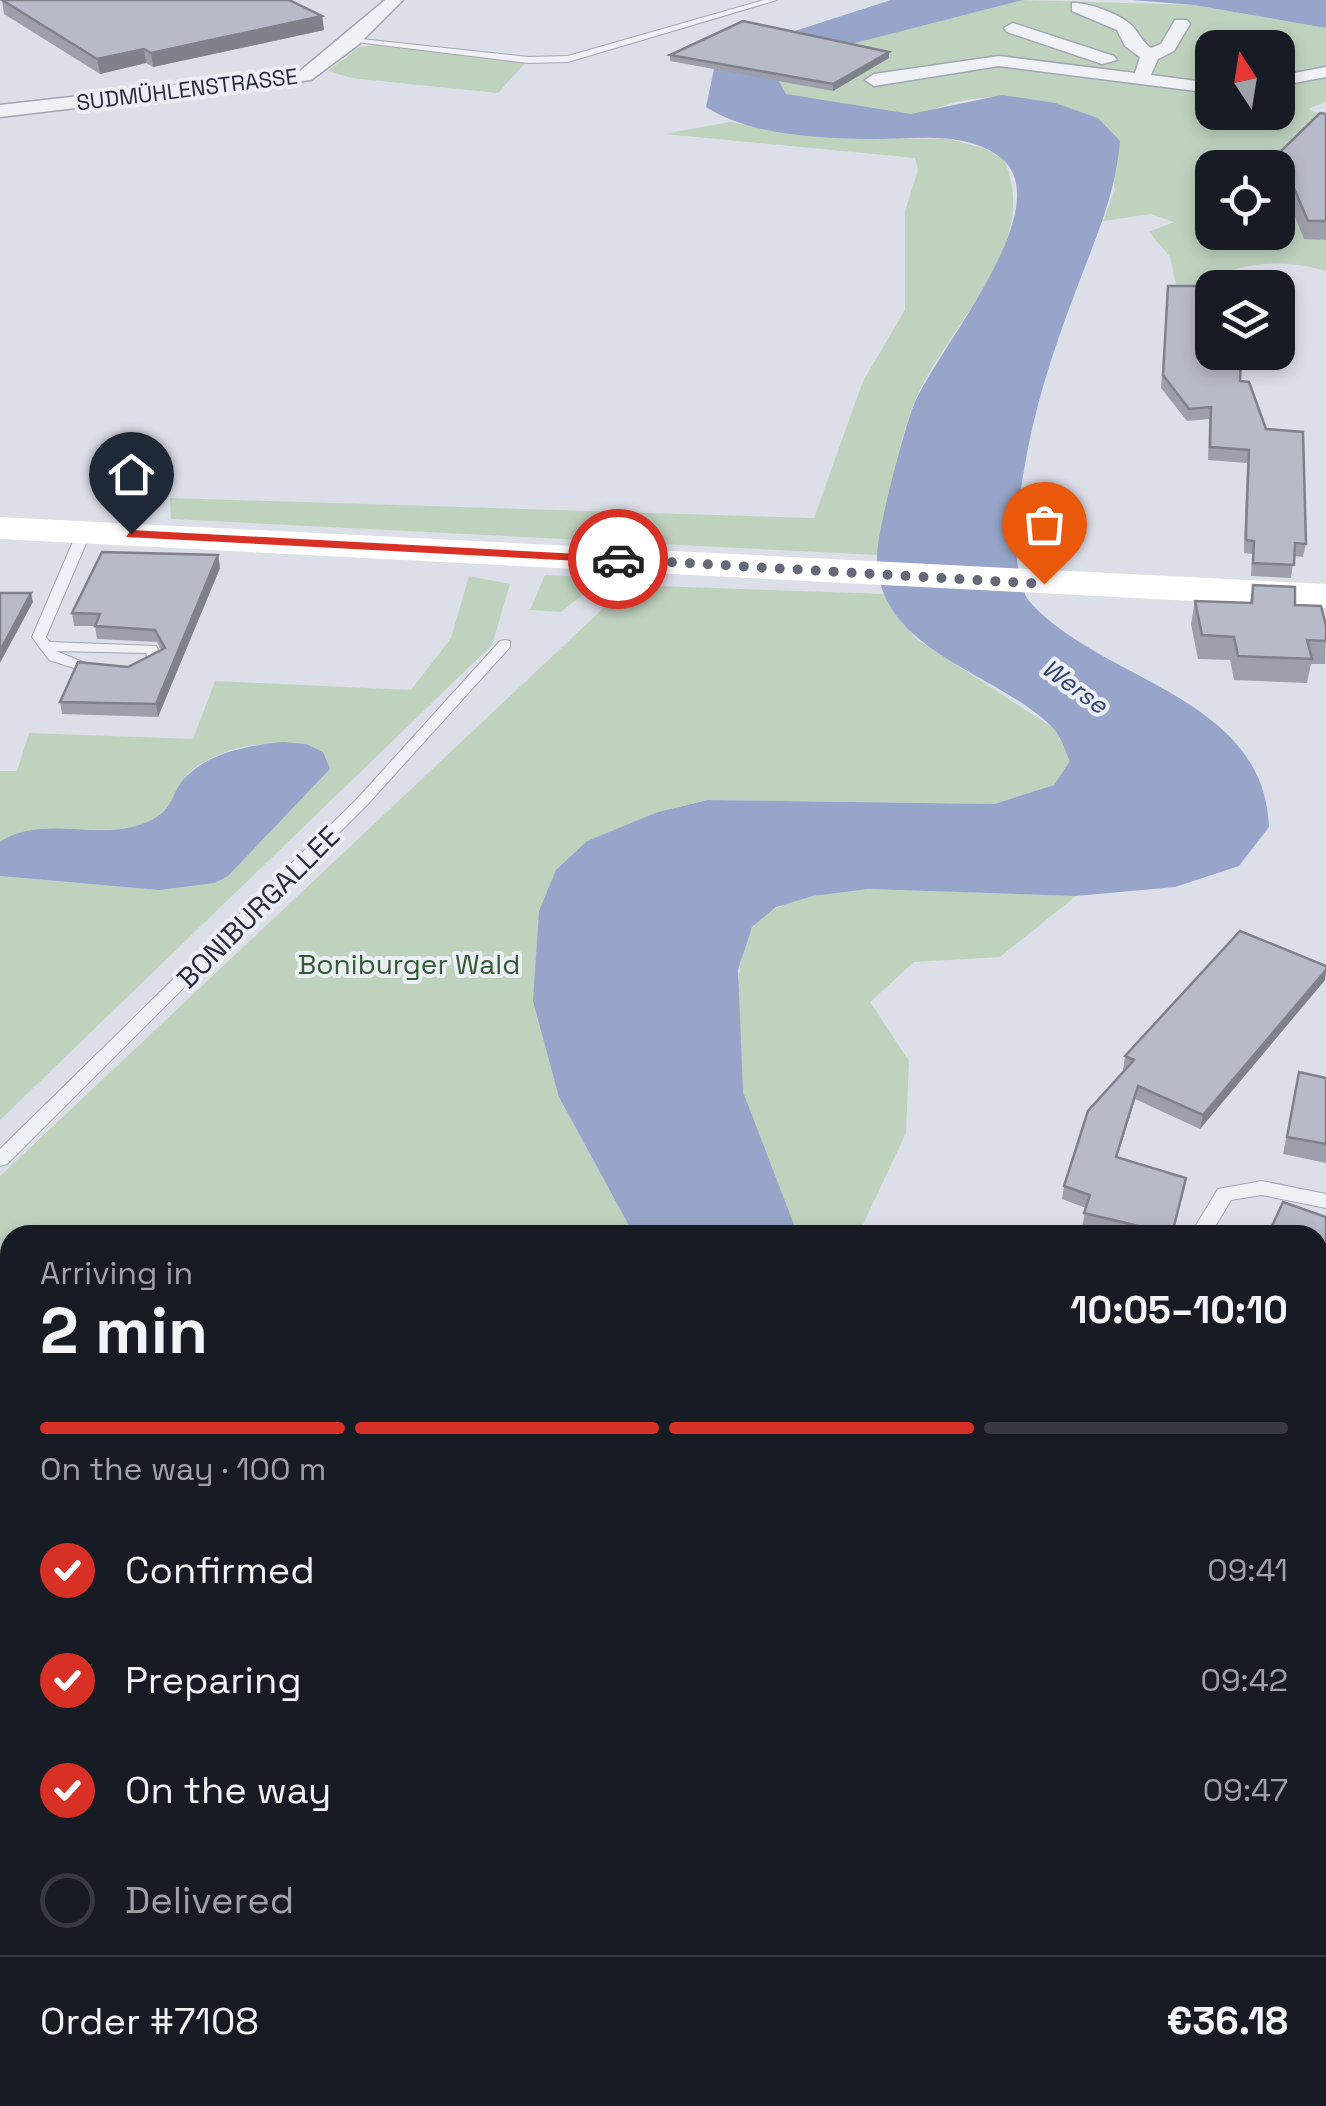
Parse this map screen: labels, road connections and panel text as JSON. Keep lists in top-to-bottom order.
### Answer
{
  "streets": {
    "street": ["SUDMÜHLENSTRASSE"],
    "lane": ["BONIBURGALLEE"]
  },
  "water": ["Werse"],
  "parks": ["Boniburger Wald"],
  "north": "top",
  "page": {
    "heading": ["2 min", "Arriving in", "10:05–10:10"],
    "panel": ["Order #7108", "€36.18"],
    "bar": "On the way · 100 m",
    "list": [
      ["Confirmed", "09:41"],
      ["Preparing", "09:42"],
      ["On the way", "09:47"],
      "Delivered"
    ]
  }
}
